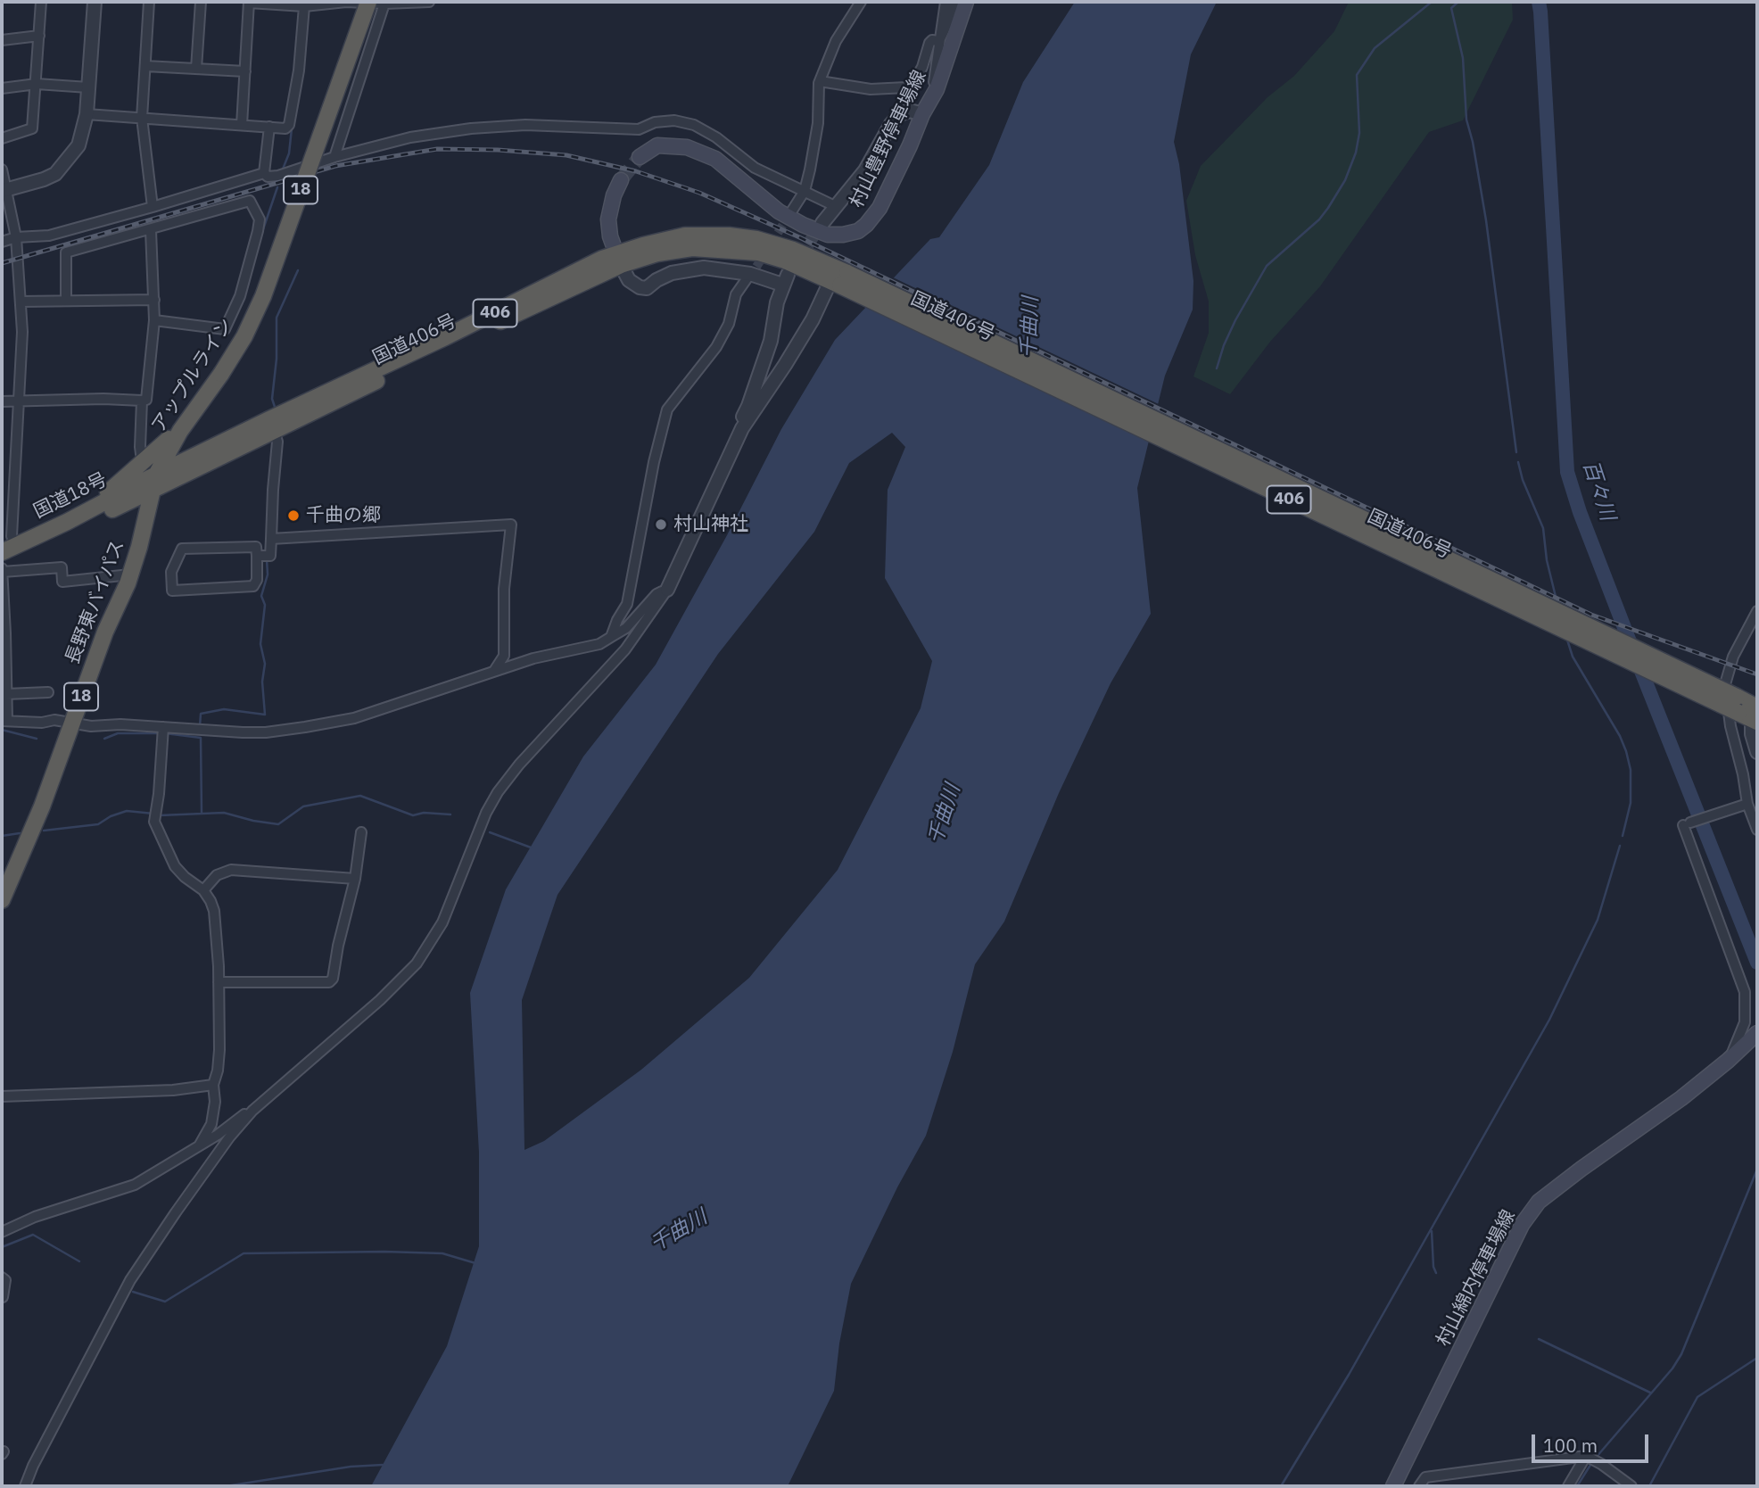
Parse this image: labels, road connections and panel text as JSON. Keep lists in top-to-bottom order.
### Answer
{
  "streets": {
    "highway": [
      "18",
      "406",
      "国道406号",
      "アップルライン",
      "国道18号",
      "長野東バイパス"
    ],
    "main road": ["村山豊野停車場線", "村山綿内停車場線"]
  },
  "crossings": [
    ["国道406号", "アップルライン"],
    ["国道406号", "国道18号"],
    ["国道406号", "長野東バイパス"],
    ["アップルライン", "国道18号"],
    ["アップルライン", "長野東バイパス"],
    ["国道18号", "長野東バイパス"]
  ],
  "water": ["千曲川", "百々川"],
  "places": ["千曲の郷", "村山神社"],
  "scale_bar": "100 m"
}
